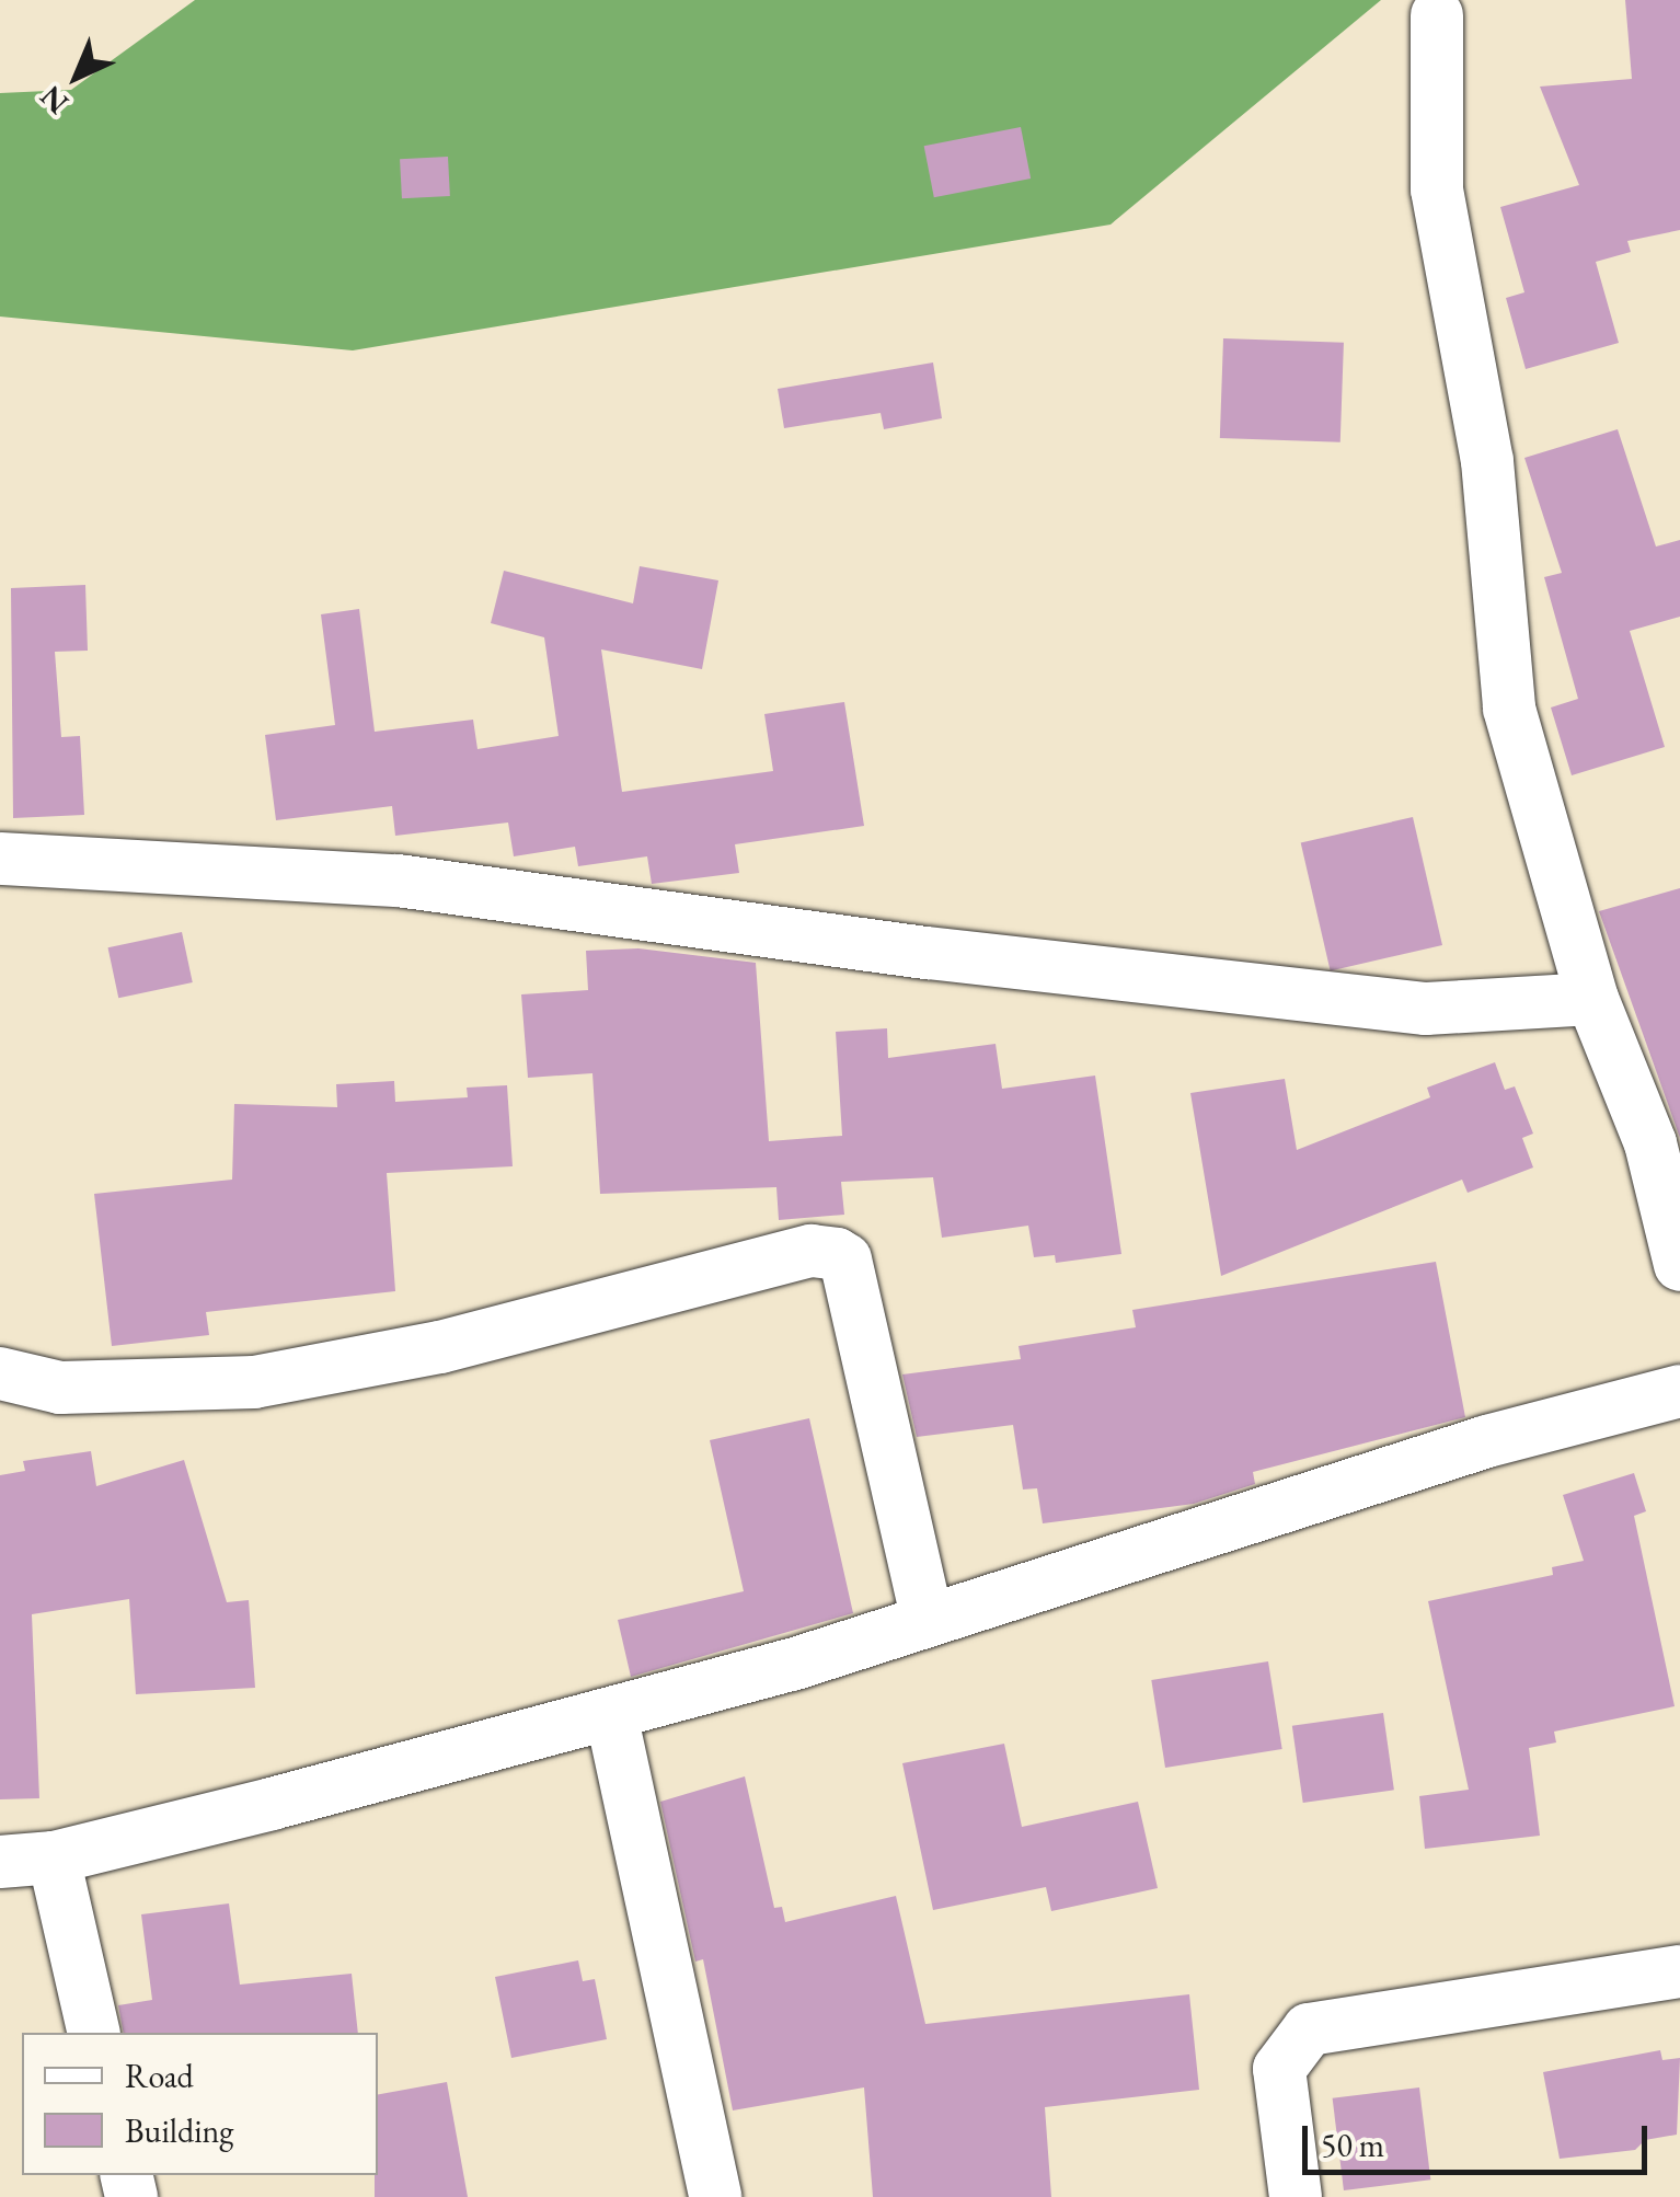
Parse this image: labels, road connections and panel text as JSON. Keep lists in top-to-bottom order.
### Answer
{
  "legend": ["Road", "Building"],
  "scale_bar": "50 m",
  "north": "bottom left"
}
